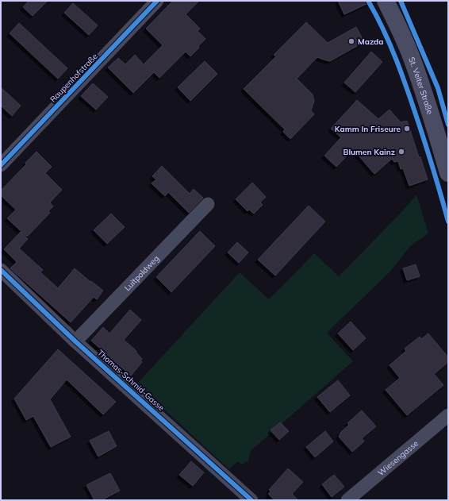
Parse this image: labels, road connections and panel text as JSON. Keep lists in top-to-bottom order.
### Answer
{
  "streets": {
    "main road": ["St. Veiter Straße"],
    "street": [
      "Raupenhofstraße",
      "Luitpoldweg",
      "Thomas-Schmid-Gasse",
      "Wiesengasse"
    ]
  },
  "crossings": [
    ["Luitpoldweg", "Thomas-Schmid-Gasse"]
  ],
  "places": ["Mazda", "Kamm In Friseure", "Blumen Kainz"]
}
